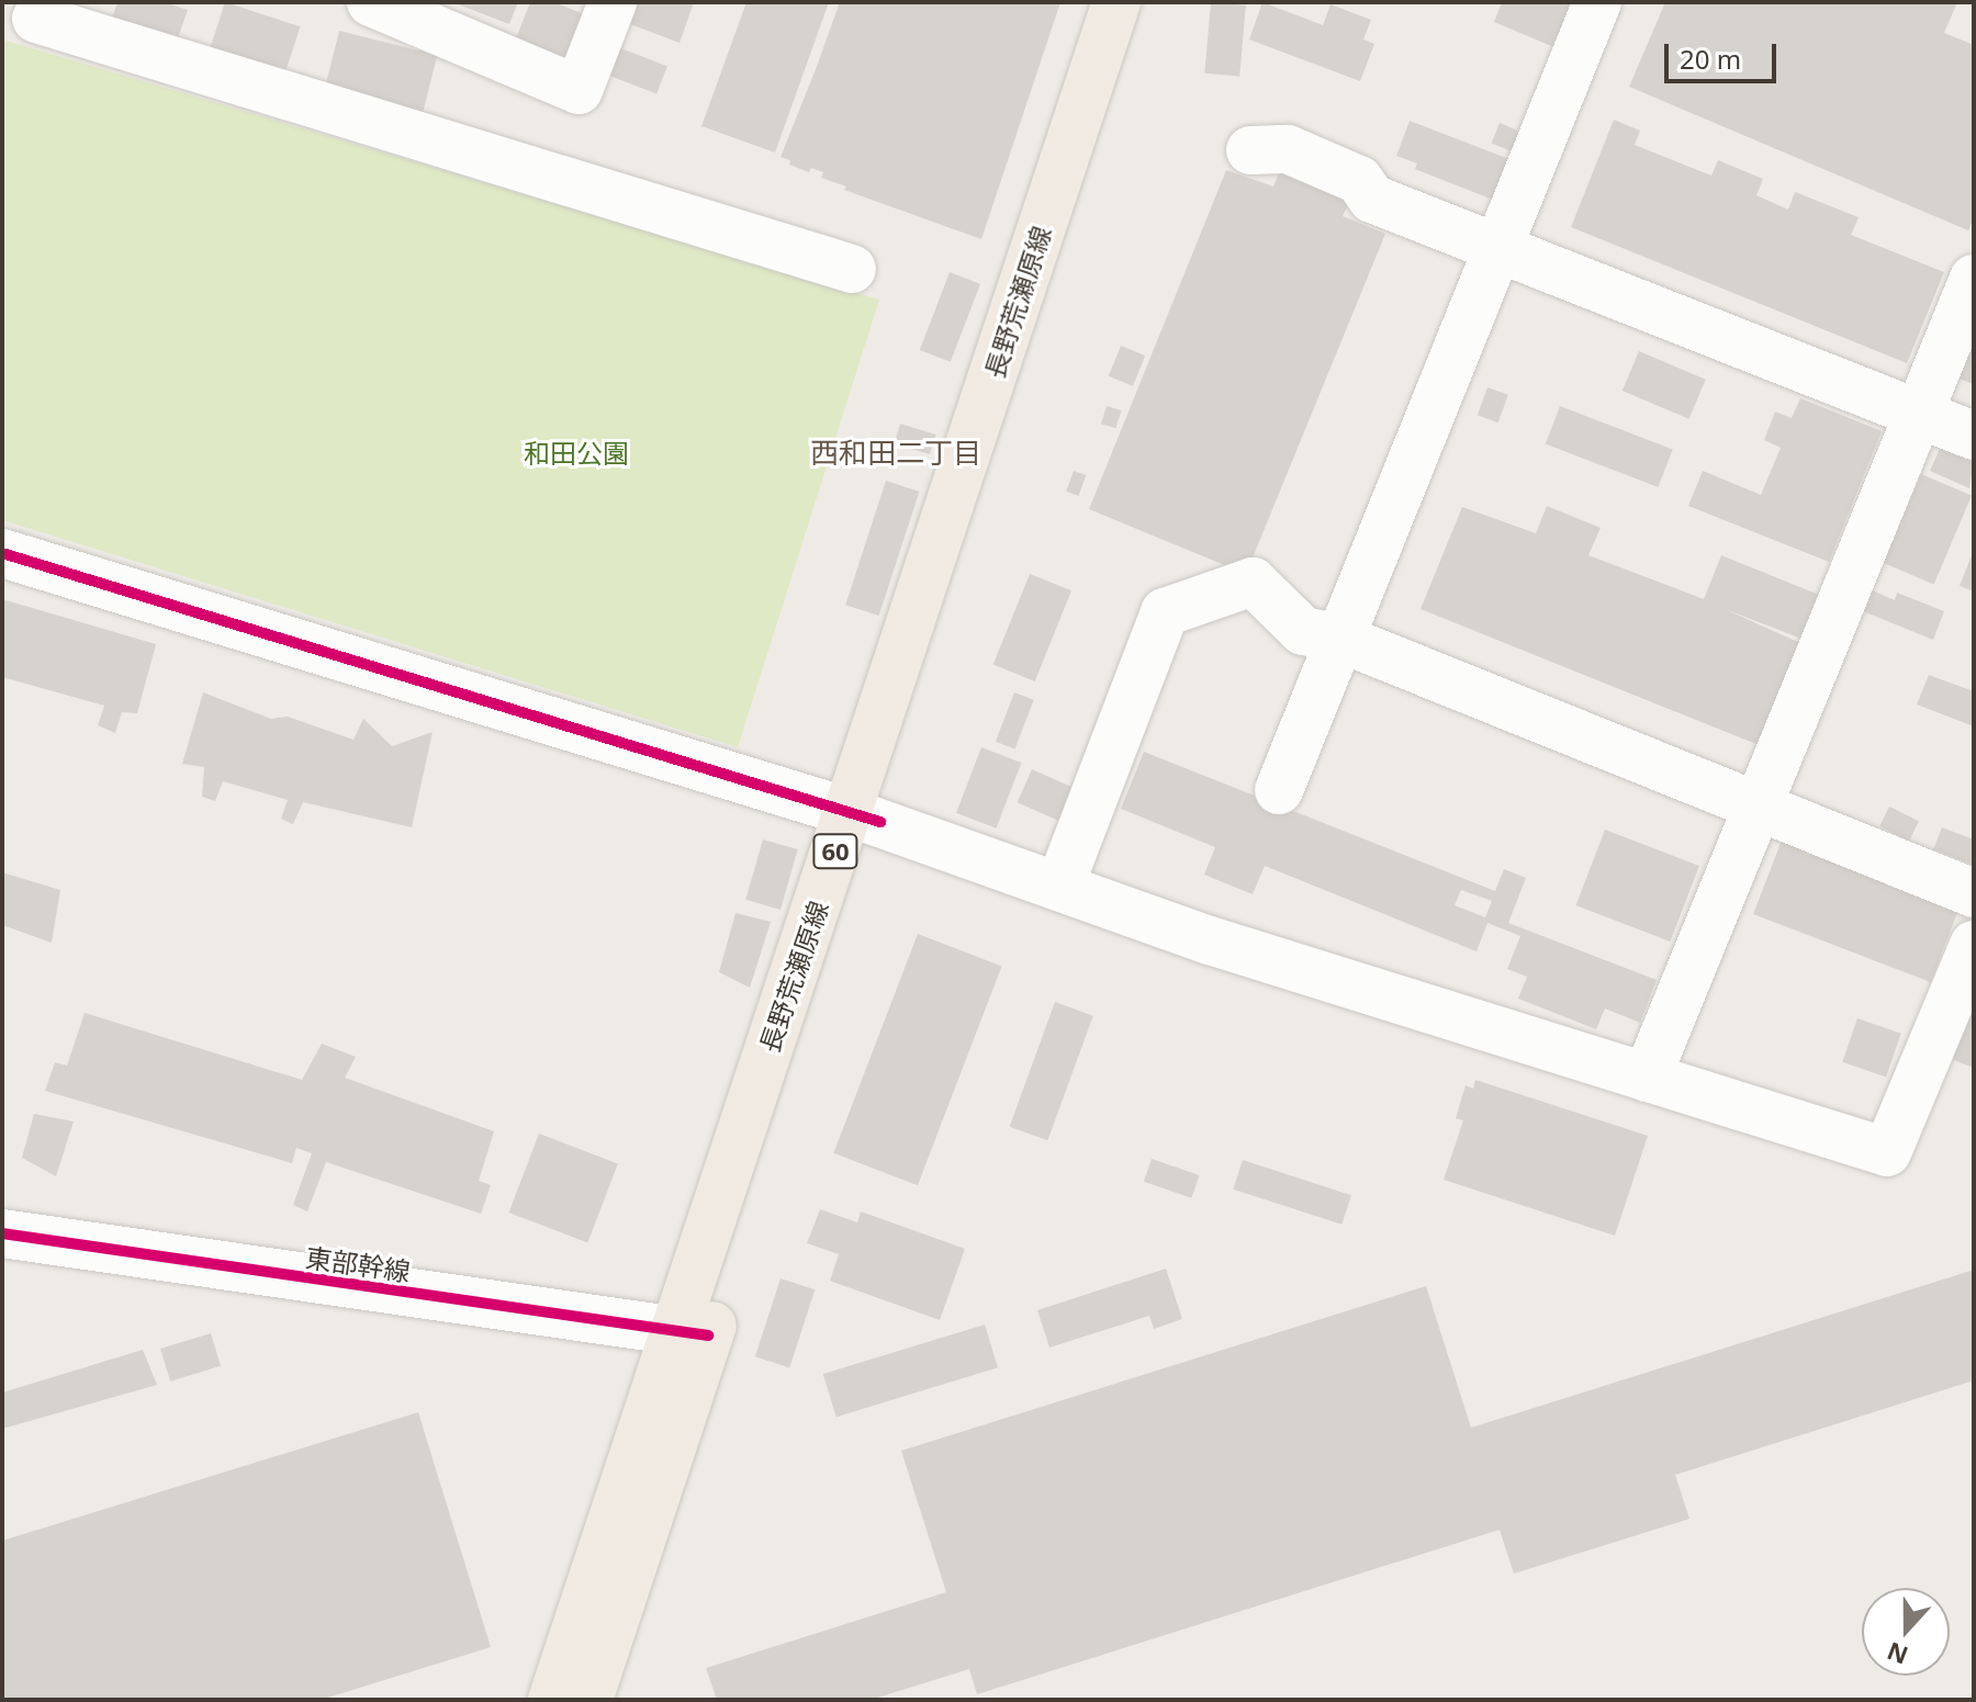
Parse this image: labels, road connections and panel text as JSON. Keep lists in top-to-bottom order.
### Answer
{
  "streets": {
    "main road": ["長野荒瀬原線", "60"],
    "street": ["東部幹線"]
  },
  "crossings": [
    ["長野荒瀬原線", "東部幹線"]
  ],
  "districts": ["西和田二丁目"],
  "parks": ["和田公園"],
  "scale_bar": "20 m",
  "north": "bottom"
}
